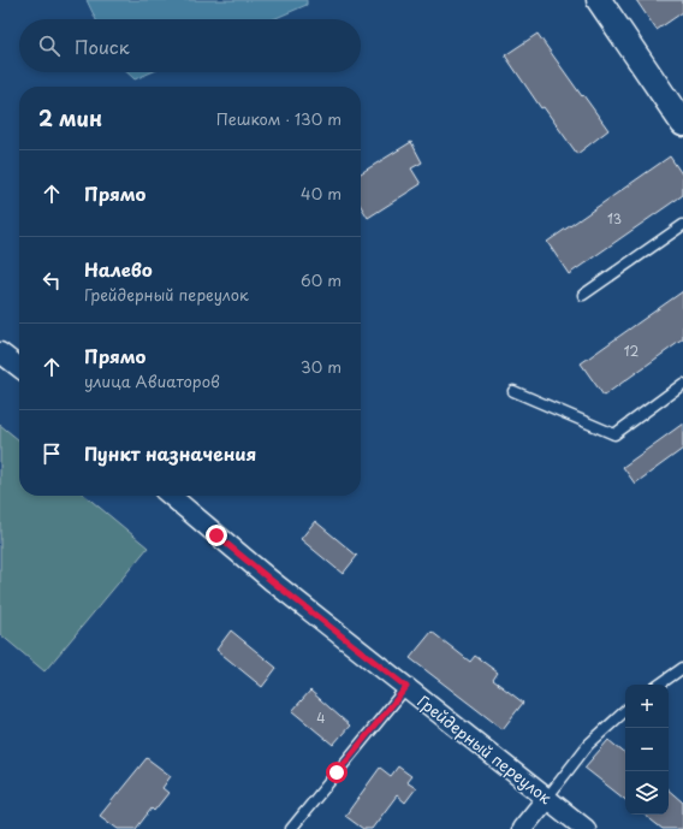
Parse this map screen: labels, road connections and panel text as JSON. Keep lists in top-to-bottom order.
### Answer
{
  "streets": {
    "street": ["Грейдерный переулок"]
  },
  "house_numbers": ["13", "12", "4"],
  "page": {
    "search": "Поиск",
    "heading": ["2 мин", "Пешком · 130 m"],
    "list": [
      ["Прямо", "40 m"],
      ["Налево", "Грейдерный переулок", "60 m"],
      ["Прямо", "улица Авиаторов", "30 m"],
      "Пункт назначения"
    ],
    "map_buttons": ["+", "−"]
  }
}
